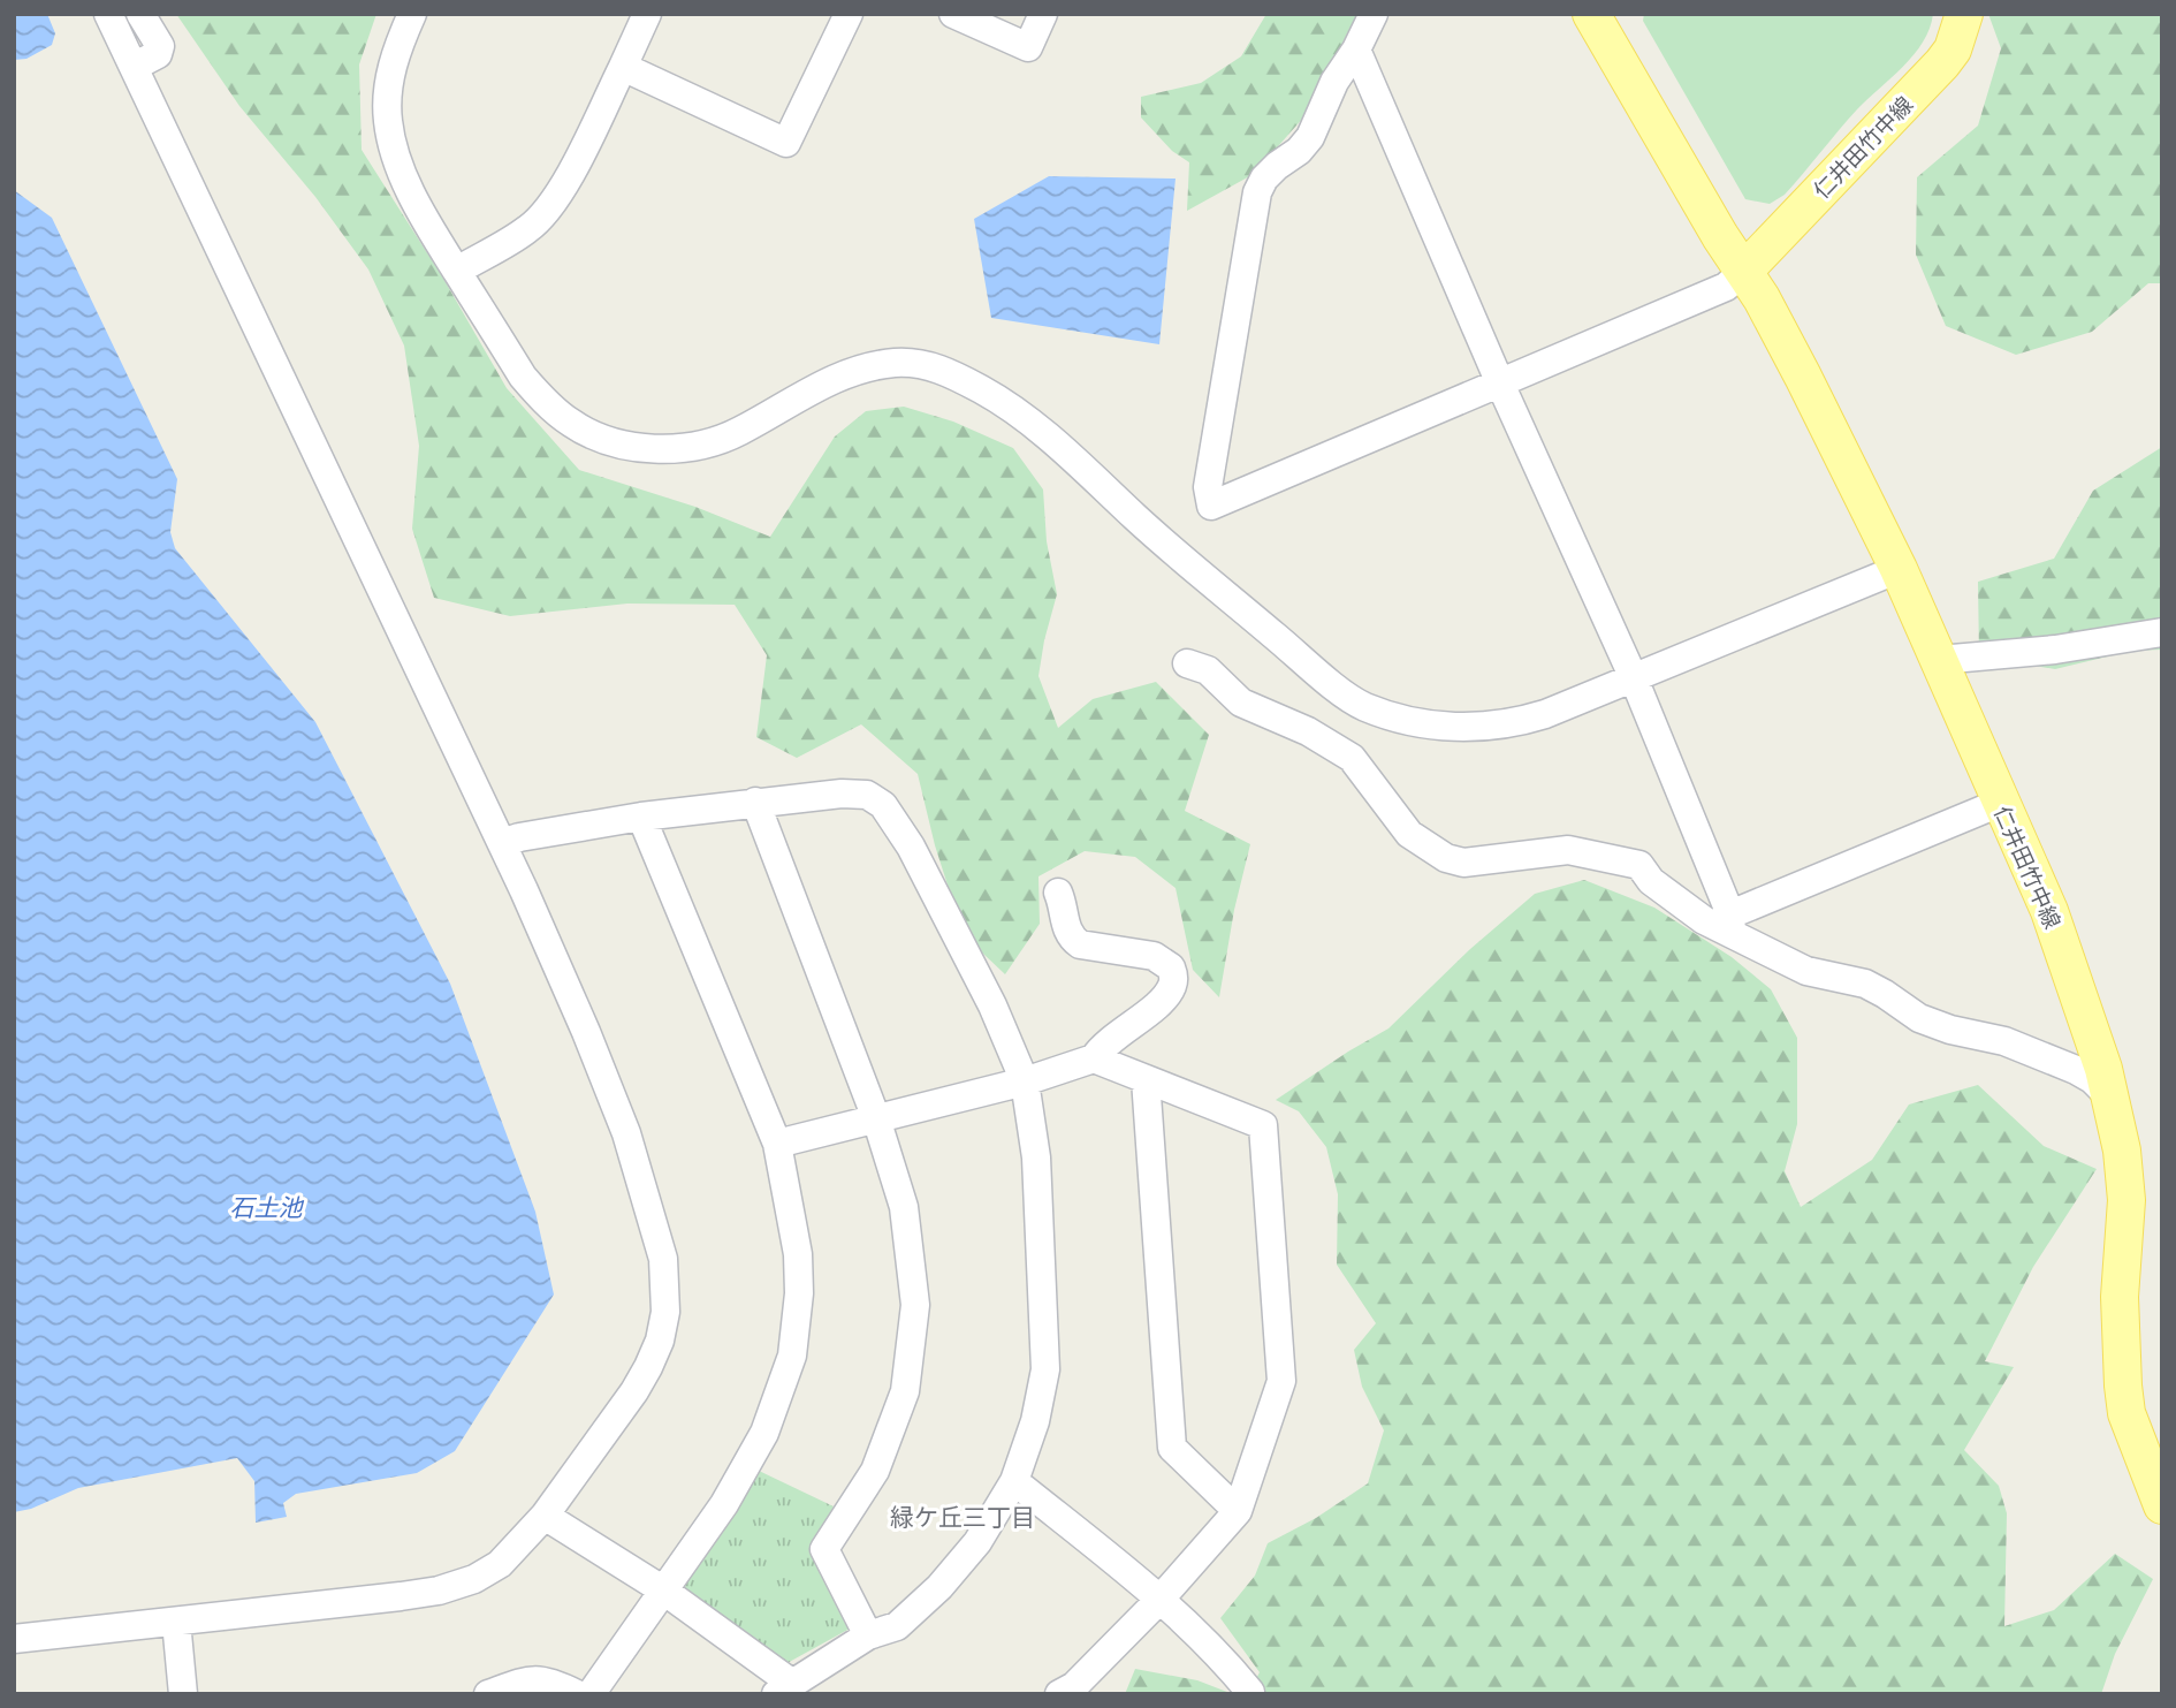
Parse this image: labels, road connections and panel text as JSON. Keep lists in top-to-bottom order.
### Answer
{
  "streets": {
    "main road": ["仁井田竹中線"]
  },
  "districts": ["緑ケ丘三丁目"],
  "water": ["石土池"]
}
